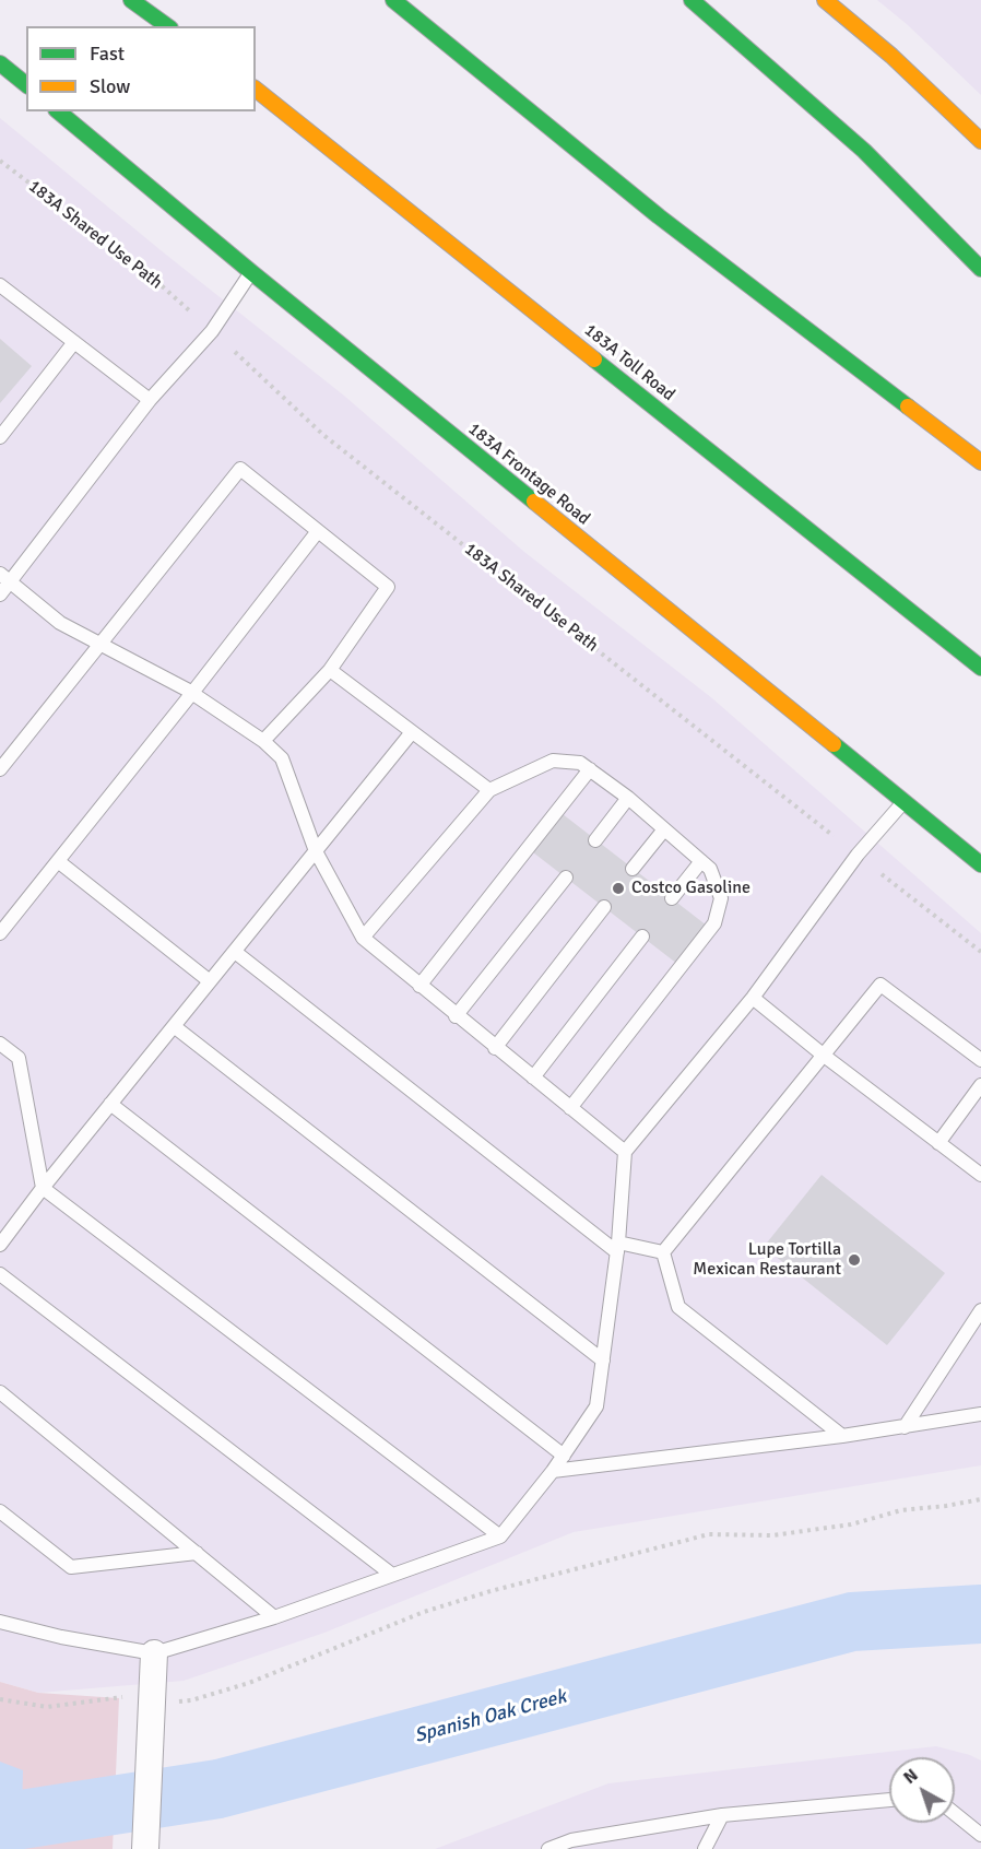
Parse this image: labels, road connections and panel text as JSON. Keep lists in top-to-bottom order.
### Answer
{
  "streets": {
    "main road": ["183A Toll Road", "183A Frontage Road"],
    "path": ["183A Shared Use Path"]
  },
  "water": ["Spanish Oak Creek"],
  "places": ["Costco Gasoline", "Lupe Tortilla Mexican Restaurant"],
  "legend": ["Fast", "Slow"],
  "north": "top left"
}
